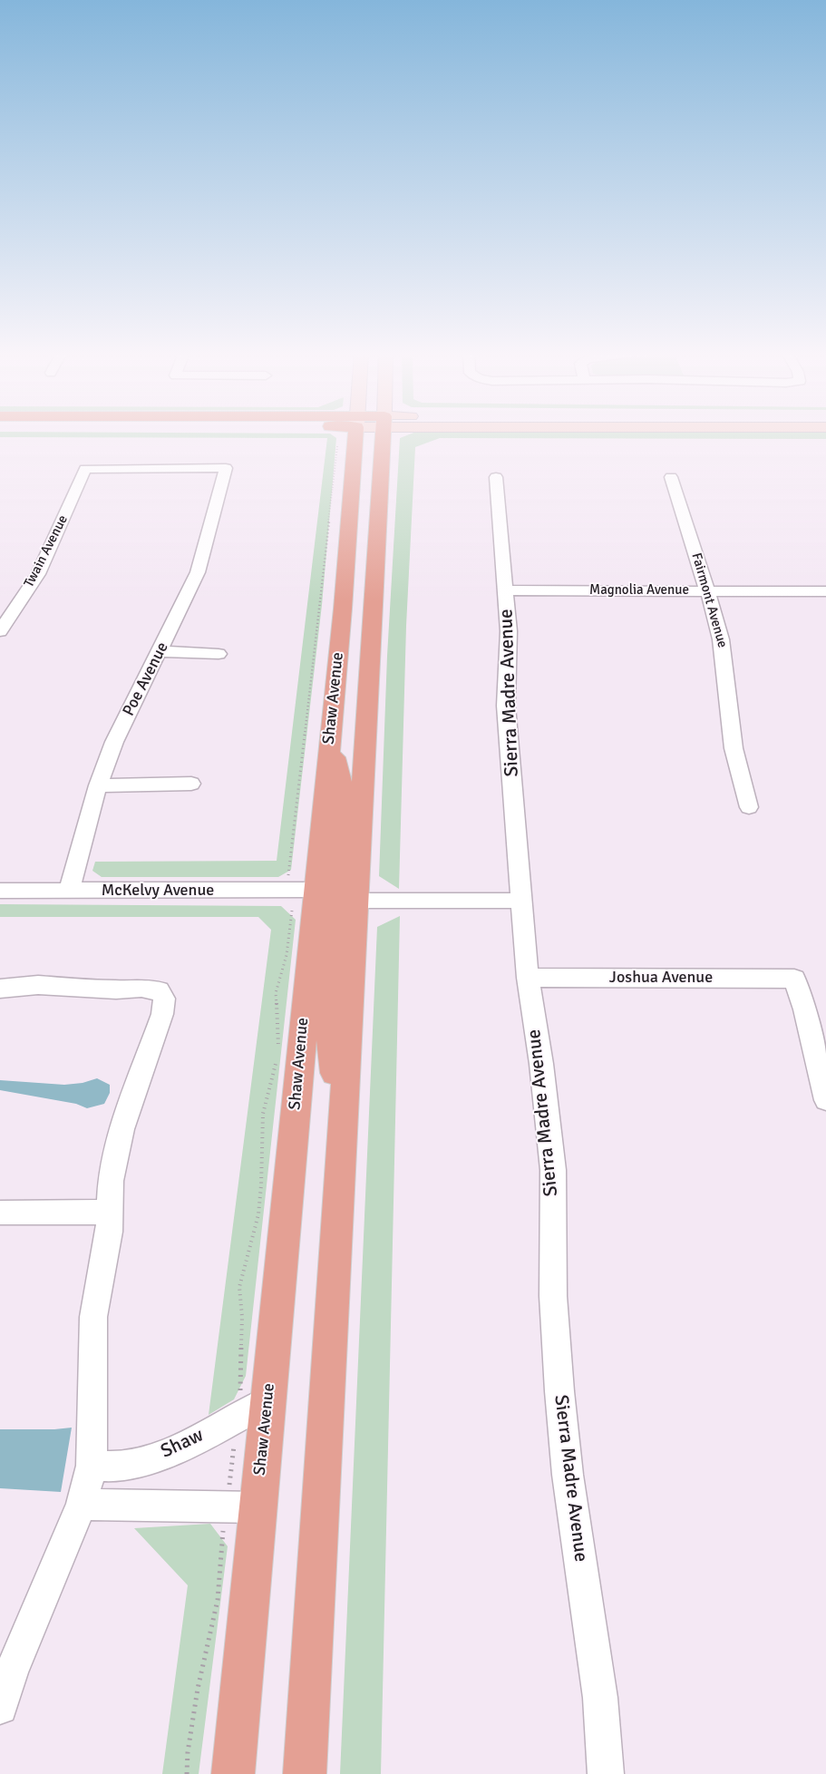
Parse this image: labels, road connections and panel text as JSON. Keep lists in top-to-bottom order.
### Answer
{
  "streets": {
    "main road": ["Shaw Avenue"],
    "street": [
      "Twain Avenue",
      "Magnolia Avenue",
      "Fairmont Avenue",
      "Poe Avenue",
      "Sierra Madre Avenue",
      "McKelvy Avenue",
      "Joshua Avenue",
      "Shaw"
    ]
  },
  "crossings": [
    ["Twain Avenue", "Poe Avenue"],
    ["Magnolia Avenue", "Fairmont Avenue"],
    ["Magnolia Avenue", "Sierra Madre Avenue"],
    ["Poe Avenue", "McKelvy Avenue"],
    ["Sierra Madre Avenue", "Joshua Avenue"],
    ["Shaw Avenue", "McKelvy Avenue"],
    ["Shaw Avenue", "Shaw"]
  ]
}
